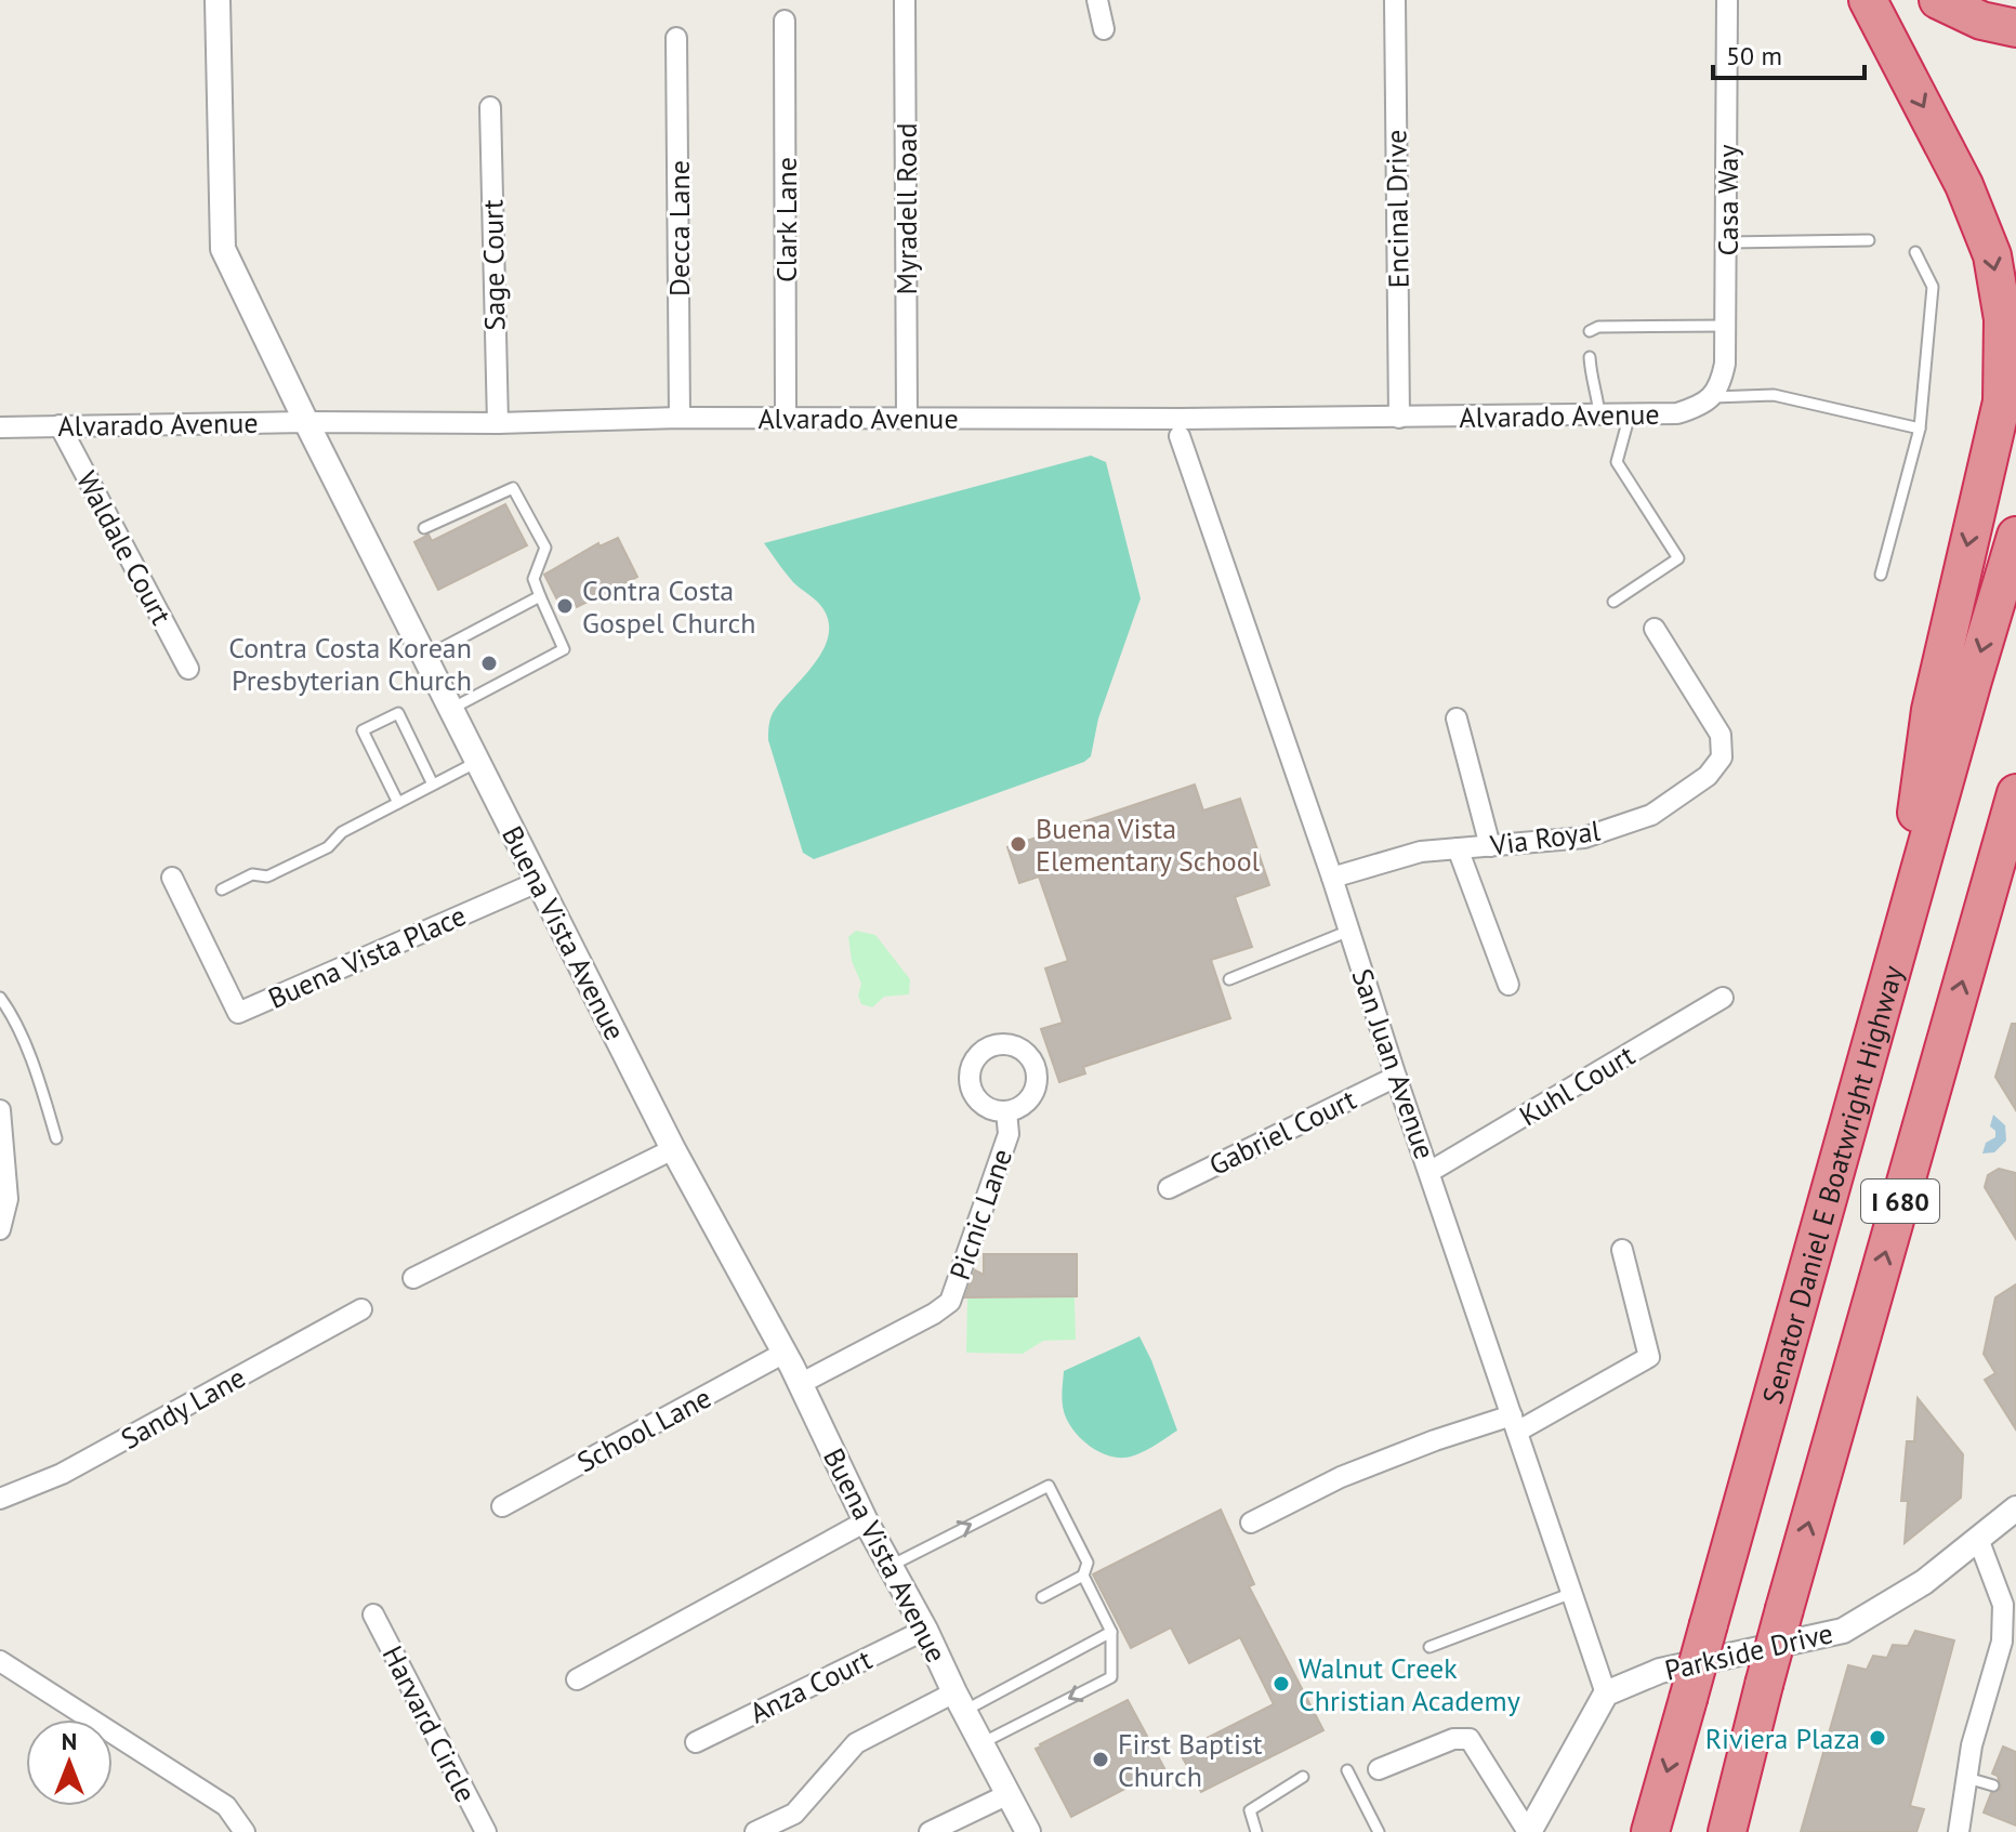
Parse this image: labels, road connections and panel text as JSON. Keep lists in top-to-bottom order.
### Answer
{
  "streets": {
    "highway": ["Senator Daniel E Boatwright Highway", "I 680"],
    "street": [
      "Casa Way",
      "Myradell Road",
      "Encinal Drive",
      "Clark Lane",
      "Decca Lane",
      "Sage Court",
      "Alvarado Avenue",
      "Waldale Court",
      "Via Royal",
      "Buena Vista Avenue",
      "Buena Vista Place",
      "San Juan Avenue",
      "Kuhl Court",
      "Gabriel Court",
      "Picnic Lane",
      "Sandy Lane",
      "School Lane",
      "Parkside Drive",
      "Anza Court",
      "Harvard Circle"
    ]
  },
  "crossings": [
    ["Casa Way", "Alvarado Avenue"],
    ["Myradell Road", "Alvarado Avenue"],
    ["Encinal Drive", "Alvarado Avenue"],
    ["Clark Lane", "Alvarado Avenue"],
    ["Decca Lane", "Alvarado Avenue"],
    ["Sage Court", "Alvarado Avenue"],
    ["Alvarado Avenue", "Waldale Court"],
    ["Alvarado Avenue", "Buena Vista Avenue"],
    ["Via Royal", "San Juan Avenue"],
    ["Buena Vista Avenue", "Buena Vista Place"],
    ["Buena Vista Avenue", "Picnic Lane"],
    ["Buena Vista Avenue", "School Lane"],
    ["Buena Vista Avenue", "Anza Court"],
    ["San Juan Avenue", "Kuhl Court"],
    ["San Juan Avenue", "Gabriel Court"],
    ["San Juan Avenue", "Parkside Drive"]
  ],
  "places": [
    "Contra Costa Gospel Church",
    "Contra Costa Korean Presbyterian Church",
    "Buena Vista Elementary School",
    "Walnut Creek Christian Academy",
    "Riviera Plaza",
    "First Baptist Church"
  ],
  "scale_bar": "50 m",
  "north": "top"
}
